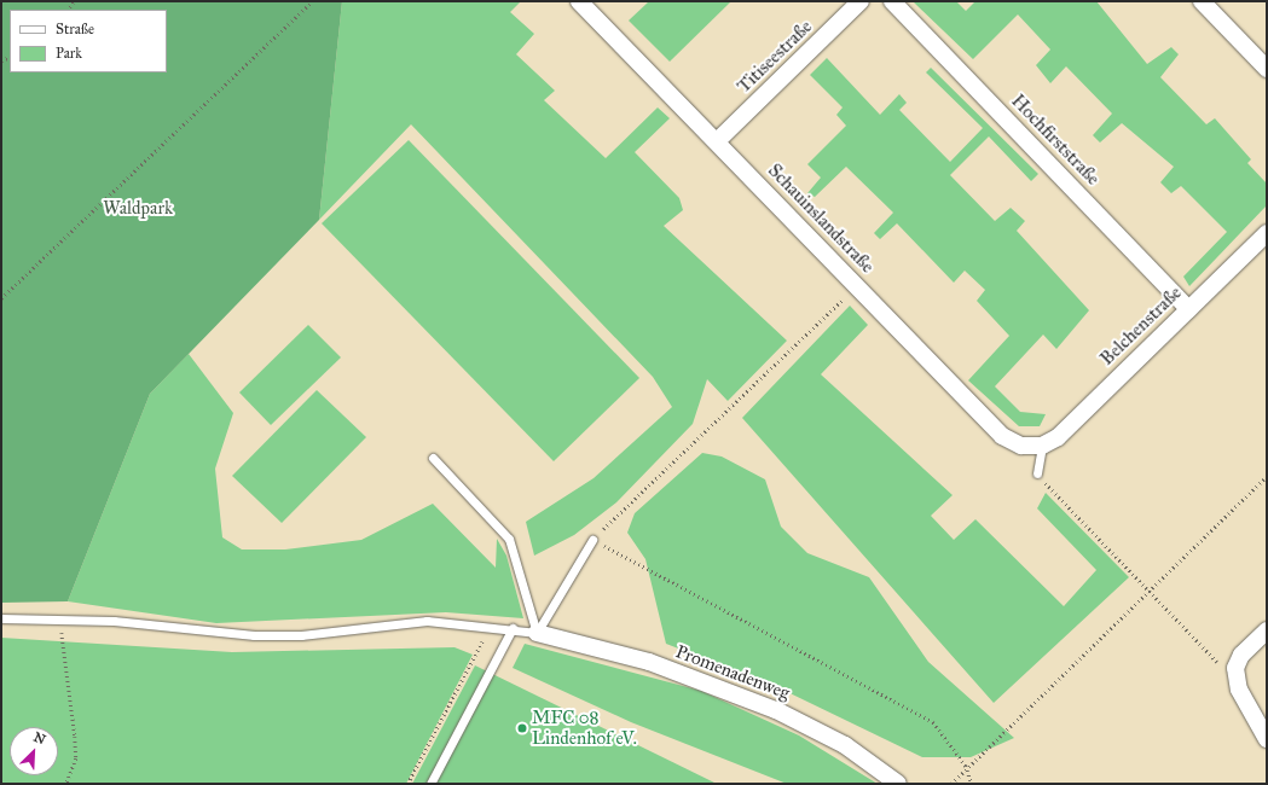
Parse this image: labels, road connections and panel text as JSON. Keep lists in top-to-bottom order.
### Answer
{
  "streets": {
    "street": [
      "Titiseestraße",
      "Hochfirststraße",
      "Schauinslandstraße",
      "Belchenstraße",
      "Promenadenweg"
    ]
  },
  "crossings": [
    ["Titiseestraße", "Schauinslandstraße"],
    ["Hochfirststraße", "Belchenstraße"],
    ["Schauinslandstraße", "Belchenstraße"]
  ],
  "parks": ["Waldpark"],
  "places": ["MFC 08 Lindenhof eV."],
  "legend": ["Straße", "Park"],
  "north": "top right"
}
